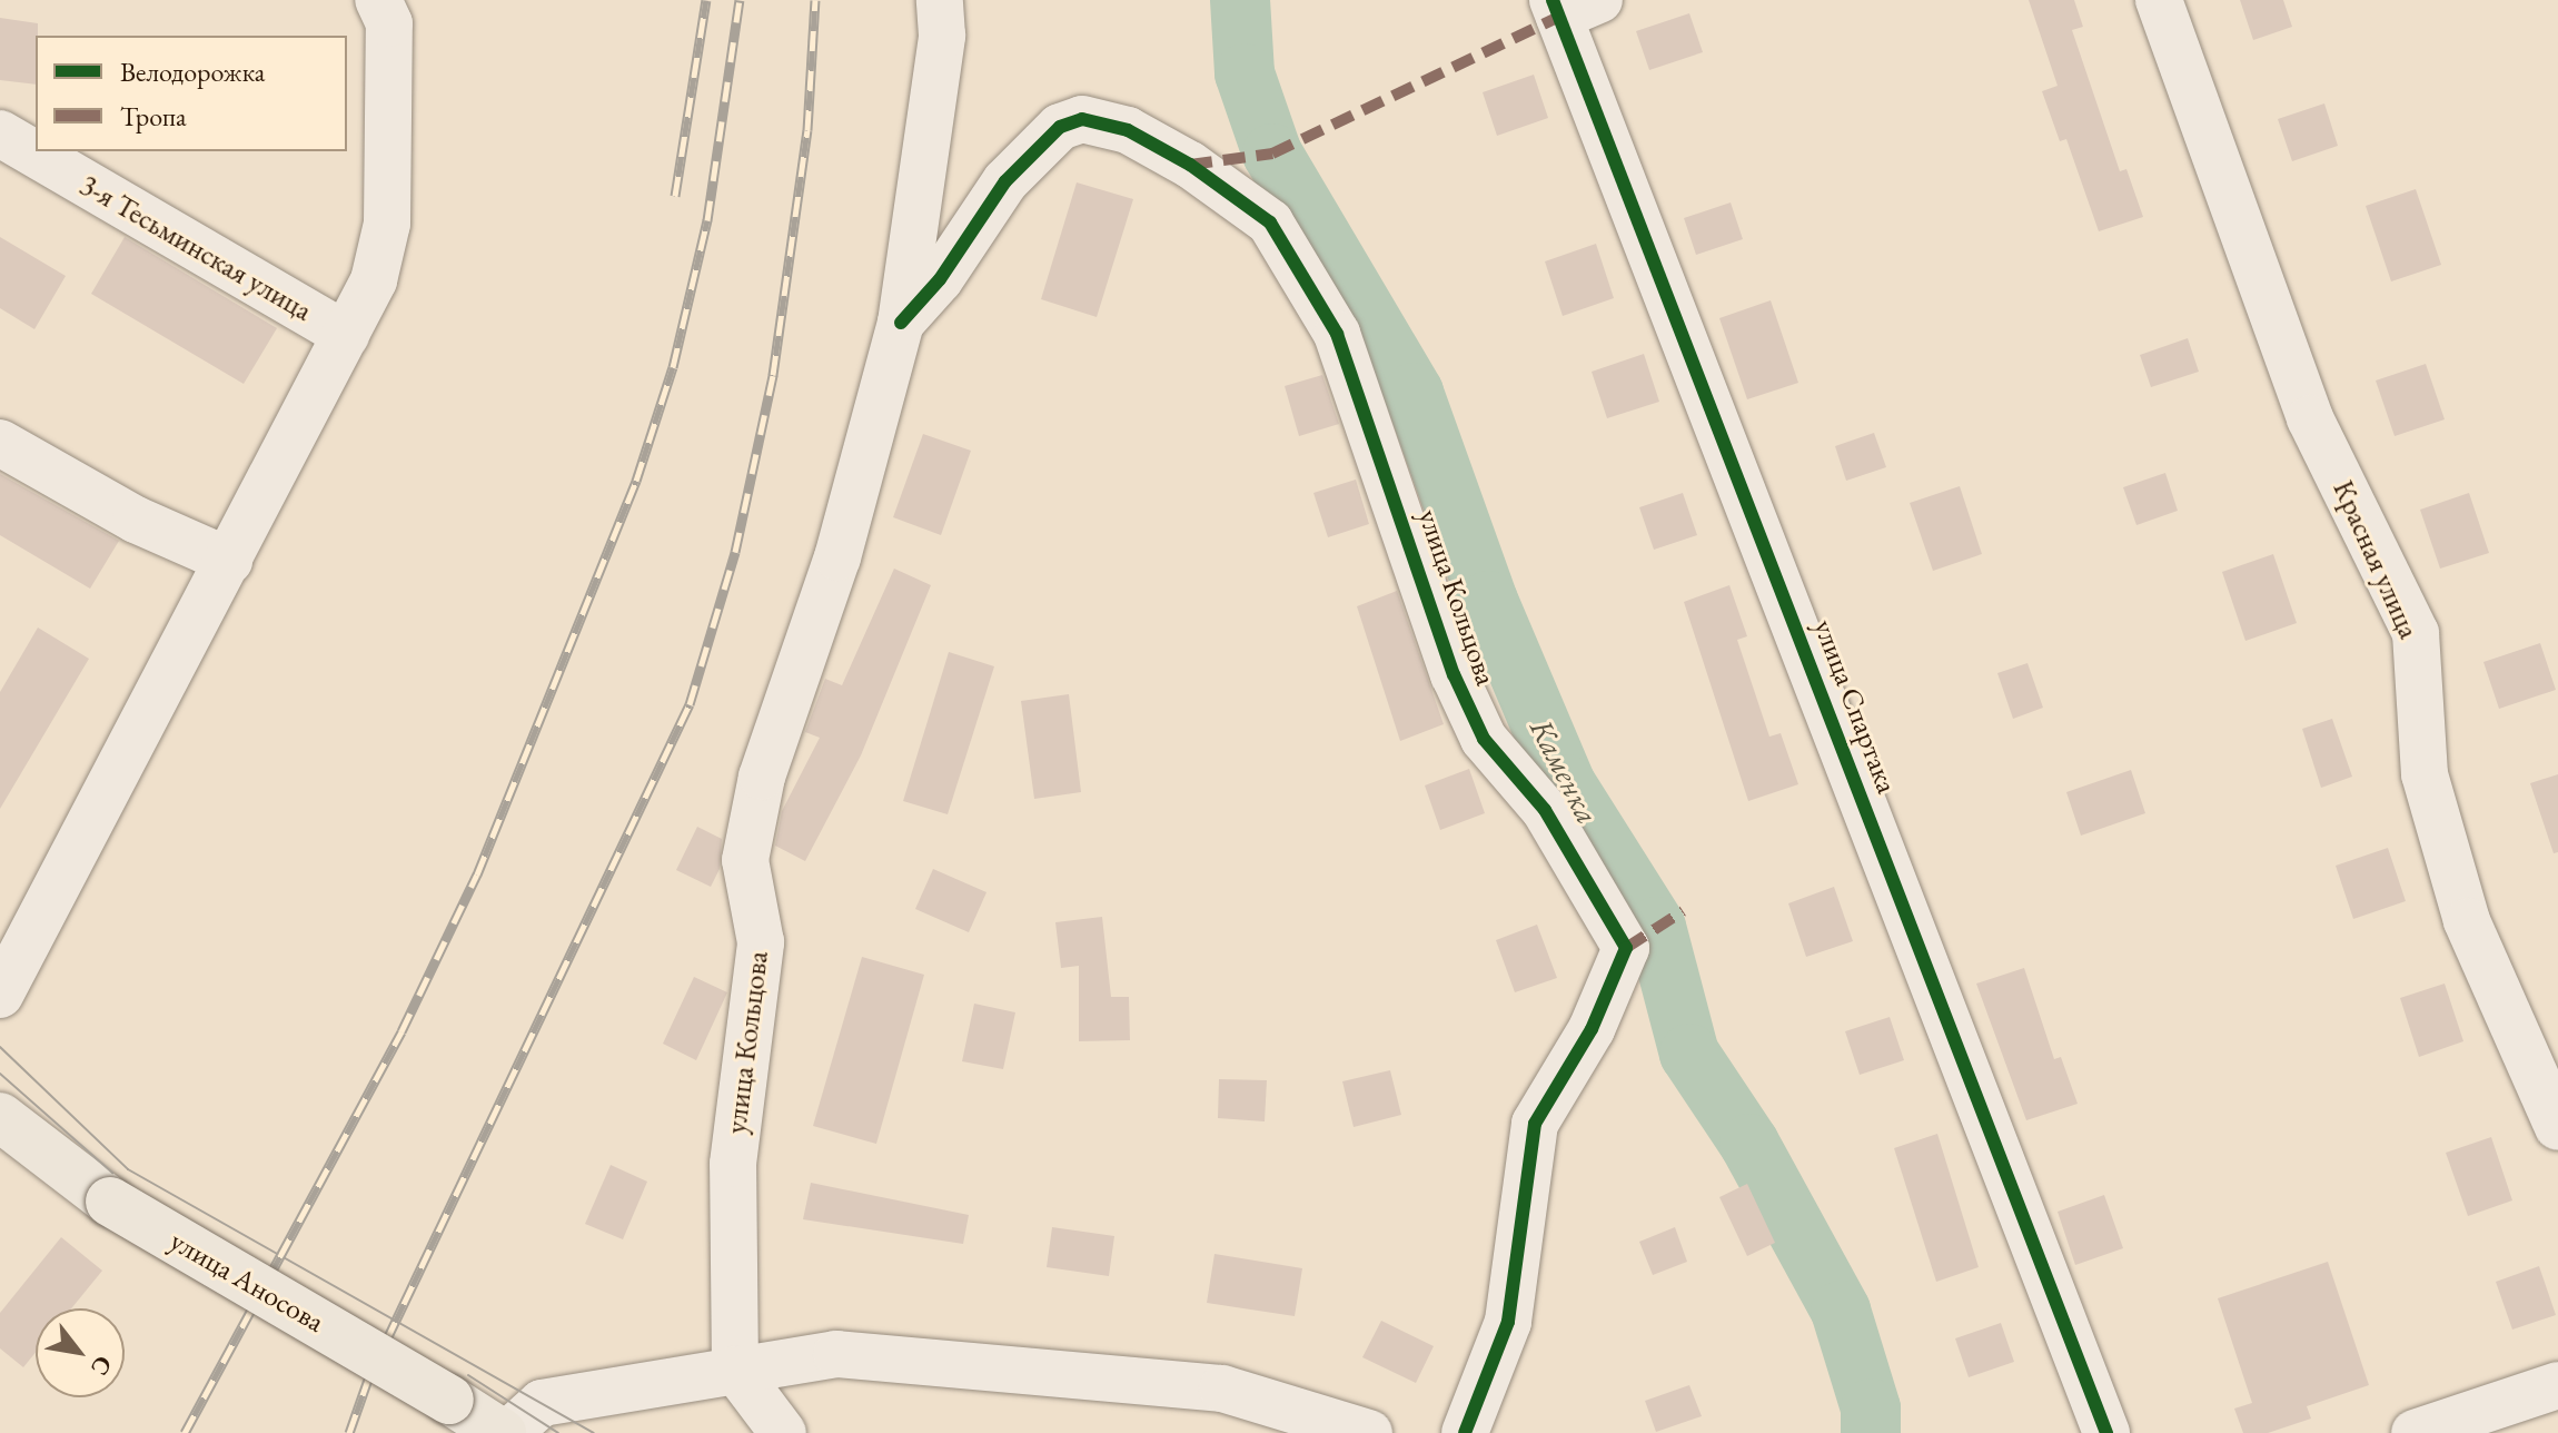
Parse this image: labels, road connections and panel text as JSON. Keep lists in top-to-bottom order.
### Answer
{
  "streets": {
    "main road": ["улица Аносова"],
    "street": [
      "3-я Тесьминская улица",
      "Красная улица",
      "улица Кольцова",
      "улица Спартака"
    ]
  },
  "water": ["Каменка"],
  "legend": ["Велодорожка", "Тропа"],
  "north": "bottom right"
}
